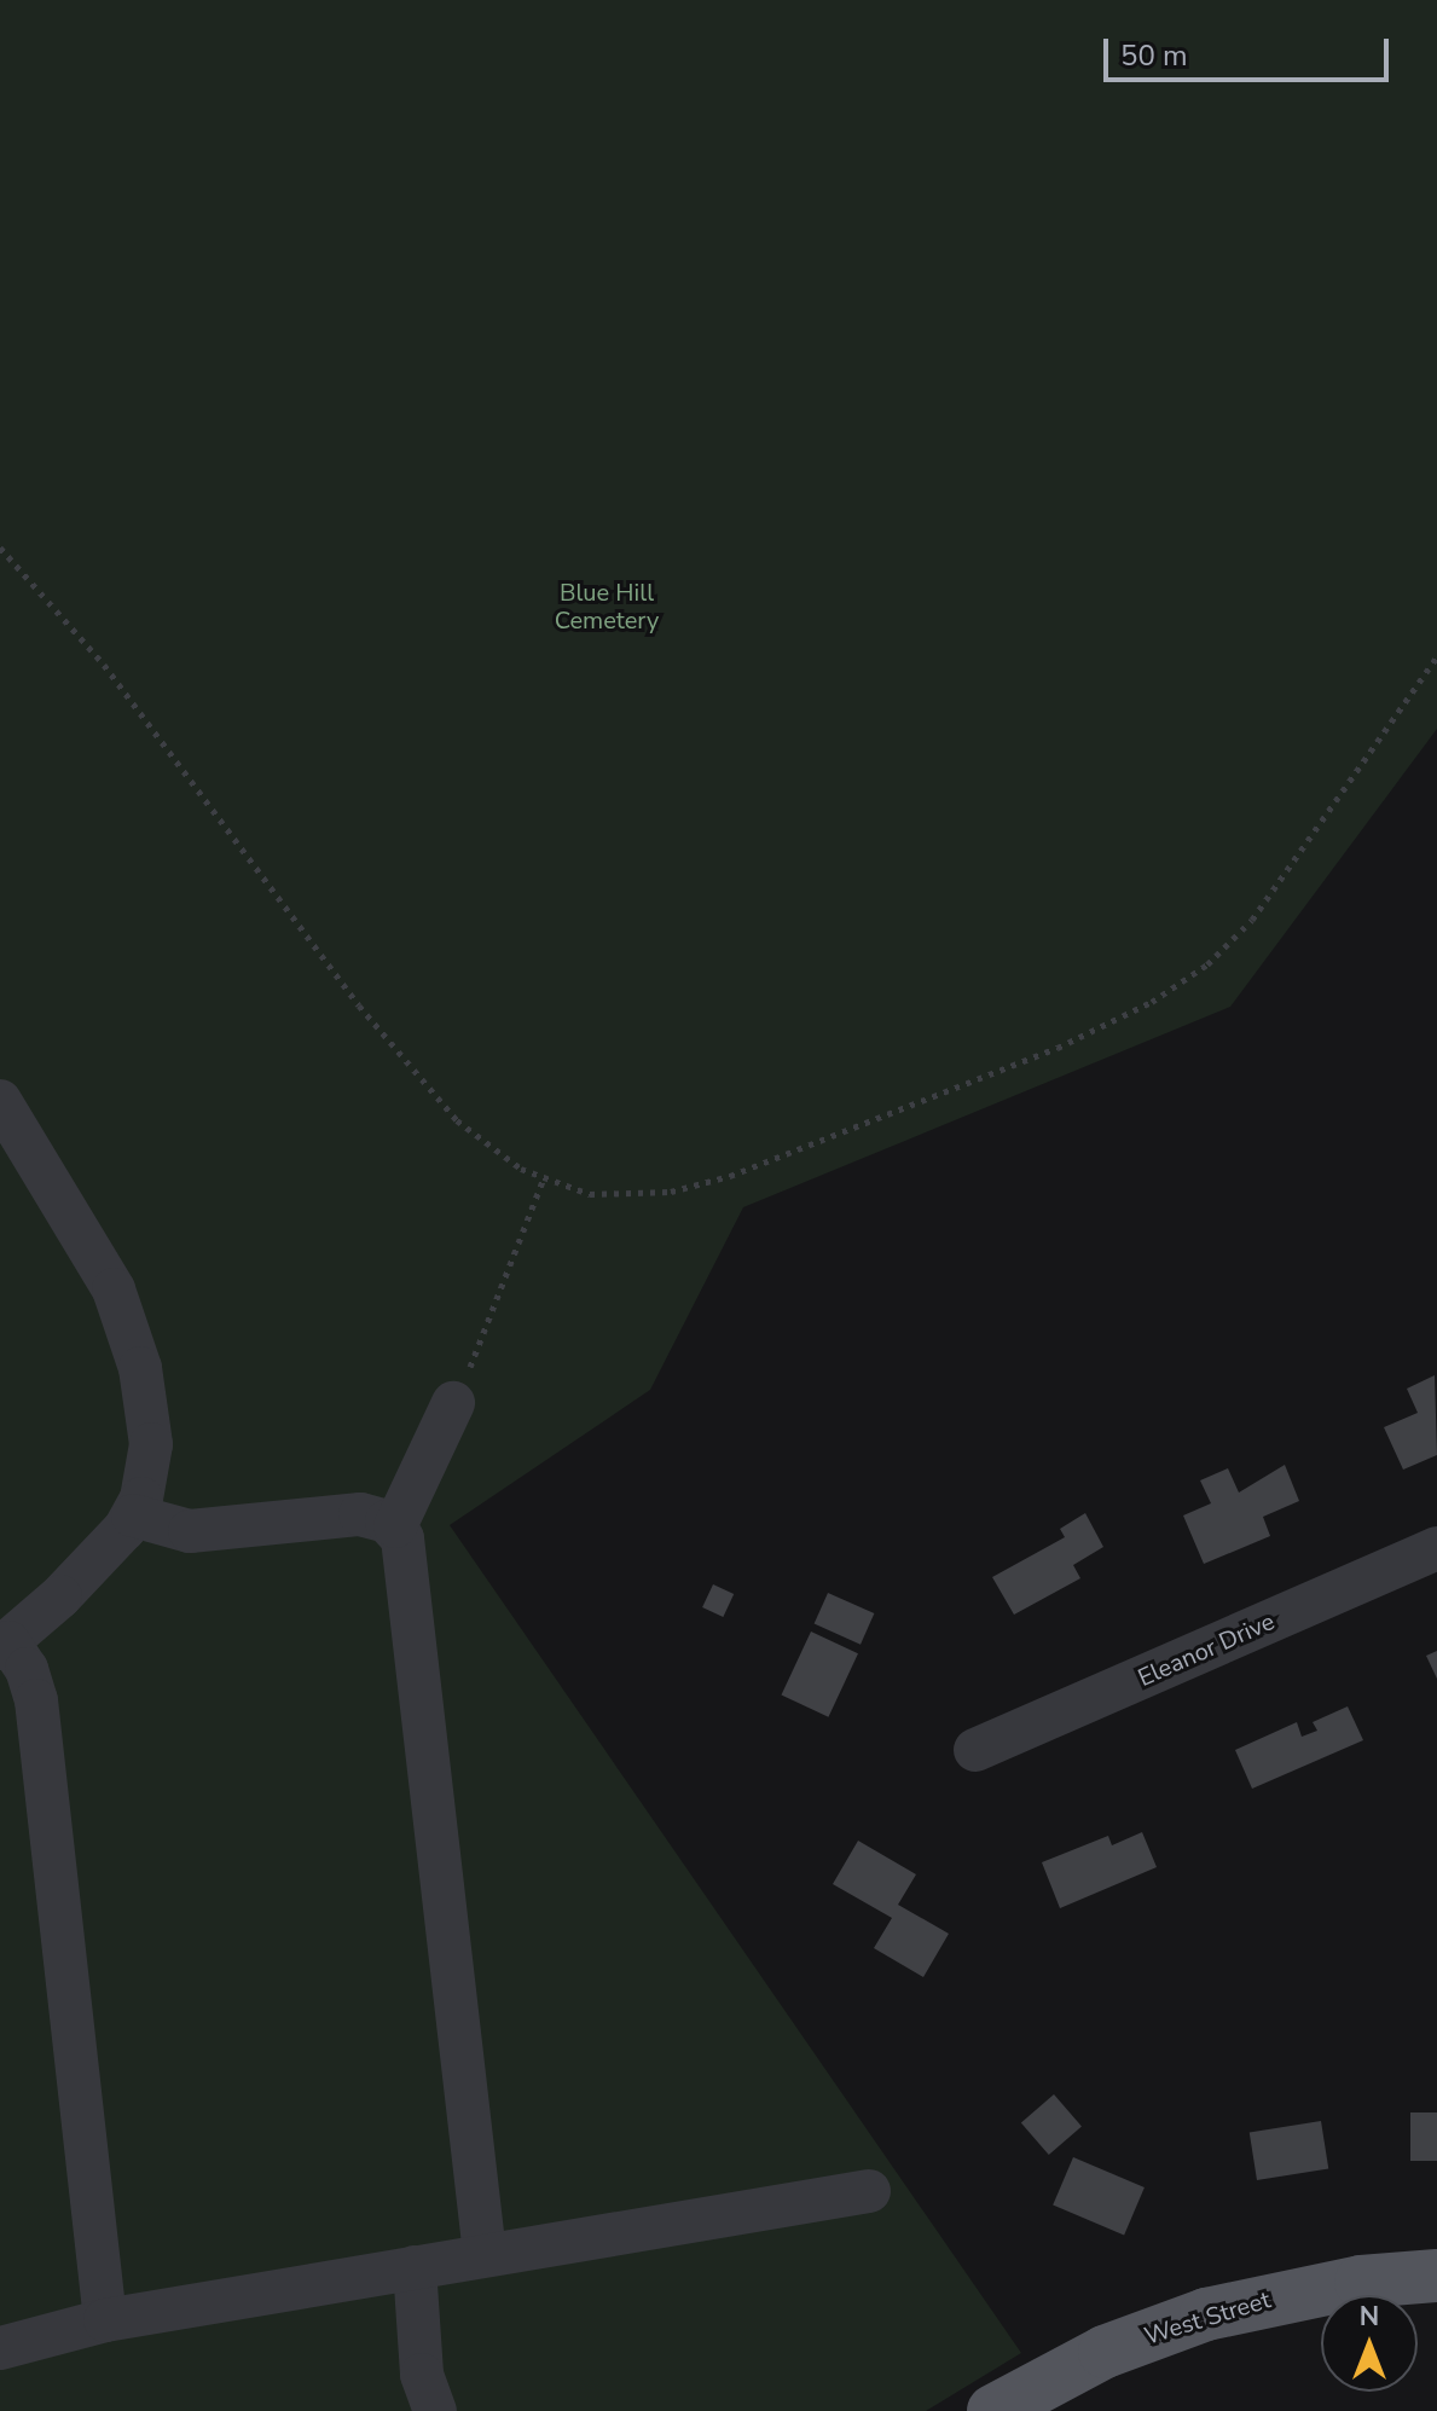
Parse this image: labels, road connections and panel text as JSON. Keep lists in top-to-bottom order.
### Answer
{
  "streets": {
    "main road": ["West Street"],
    "street": ["Eleanor Drive"]
  },
  "parks": ["Blue Hill Cemetery"],
  "scale_bar": "50 m",
  "north": "top"
}
